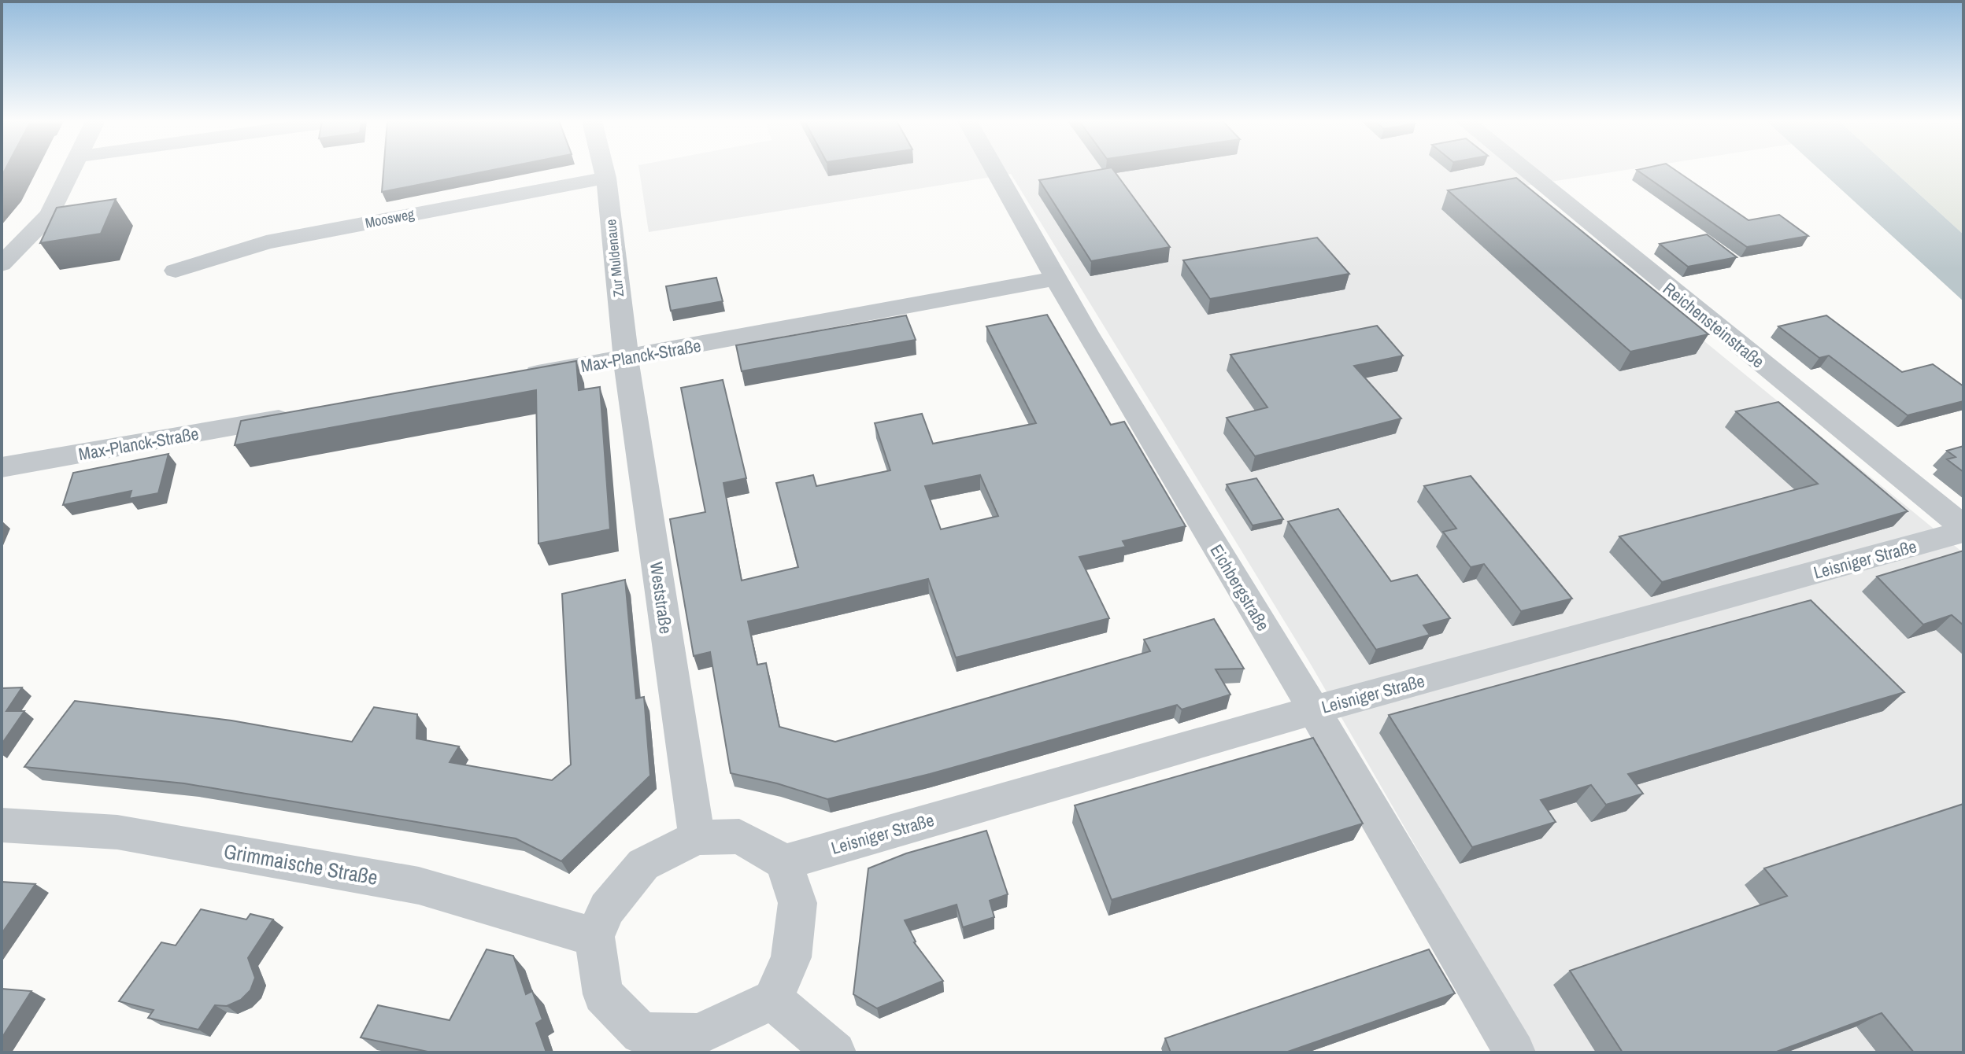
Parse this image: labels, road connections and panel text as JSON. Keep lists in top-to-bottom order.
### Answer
{
  "streets": {
    "street": [
      "Moosweg",
      "Zur Muldenaue",
      "Reichensteinstraße",
      "Max-Planck-Straße",
      "Leisniger Straße",
      "Eichbergstraße",
      "Weststraße",
      "Grimmaische Straße"
    ]
  },
  "crossings": [
    ["Moosweg", "Zur Muldenaue"],
    ["Zur Muldenaue", "Max-Planck-Straße"],
    ["Zur Muldenaue", "Weststraße"],
    ["Max-Planck-Straße", "Eichbergstraße"],
    ["Max-Planck-Straße", "Weststraße"],
    ["Leisniger Straße", "Eichbergstraße"],
    ["Leisniger Straße", "Weststraße"],
    ["Leisniger Straße", "Grimmaische Straße"],
    ["Weststraße", "Grimmaische Straße"]
  ]
}
